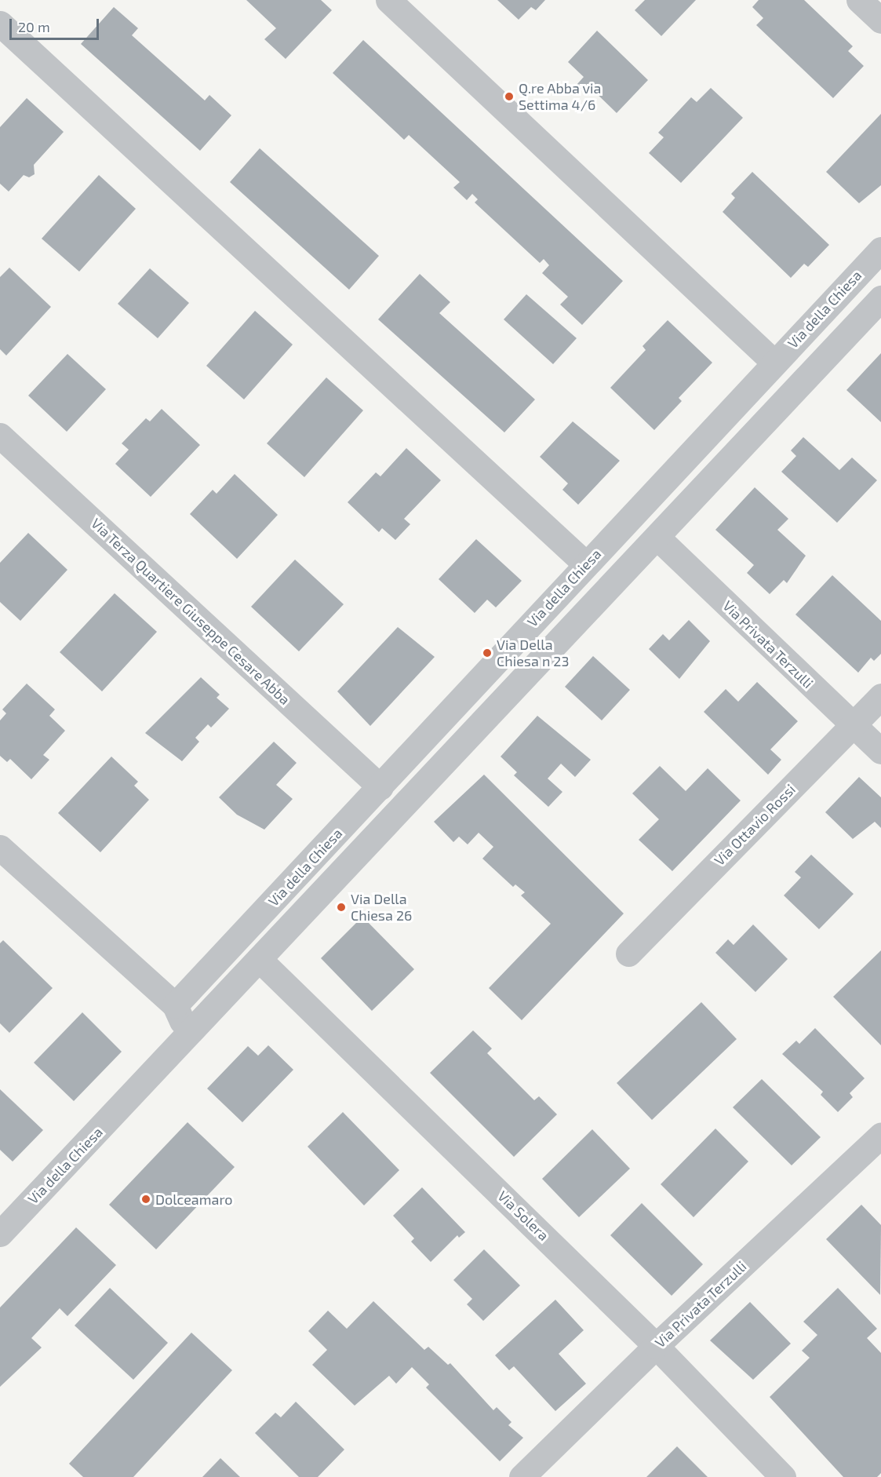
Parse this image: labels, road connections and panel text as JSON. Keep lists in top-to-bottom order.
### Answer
{
  "streets": {
    "street": [
      "Via della Chiesa",
      "Via Terza Quartiere Giuseppe Cesare Abba",
      "Via Privata Terzulli",
      "Via Ottavio Rossi",
      "Via Solera"
    ]
  },
  "crossings": [
    ["Via della Chiesa", "Via Terza Quartiere Giuseppe Cesare Abba"],
    ["Via della Chiesa", "Via Privata Terzulli"],
    ["Via della Chiesa", "Via Solera"],
    ["Via Privata Terzulli", "Via Ottavio Rossi"],
    ["Via Privata Terzulli", "Via Solera"]
  ],
  "places": [
    "Q.re Abba via Settima 4/6",
    "Via Della Chiesa n 23",
    "Via Della Chiesa 26",
    "Dolceamaro"
  ],
  "scale_bar": "20 m"
}
